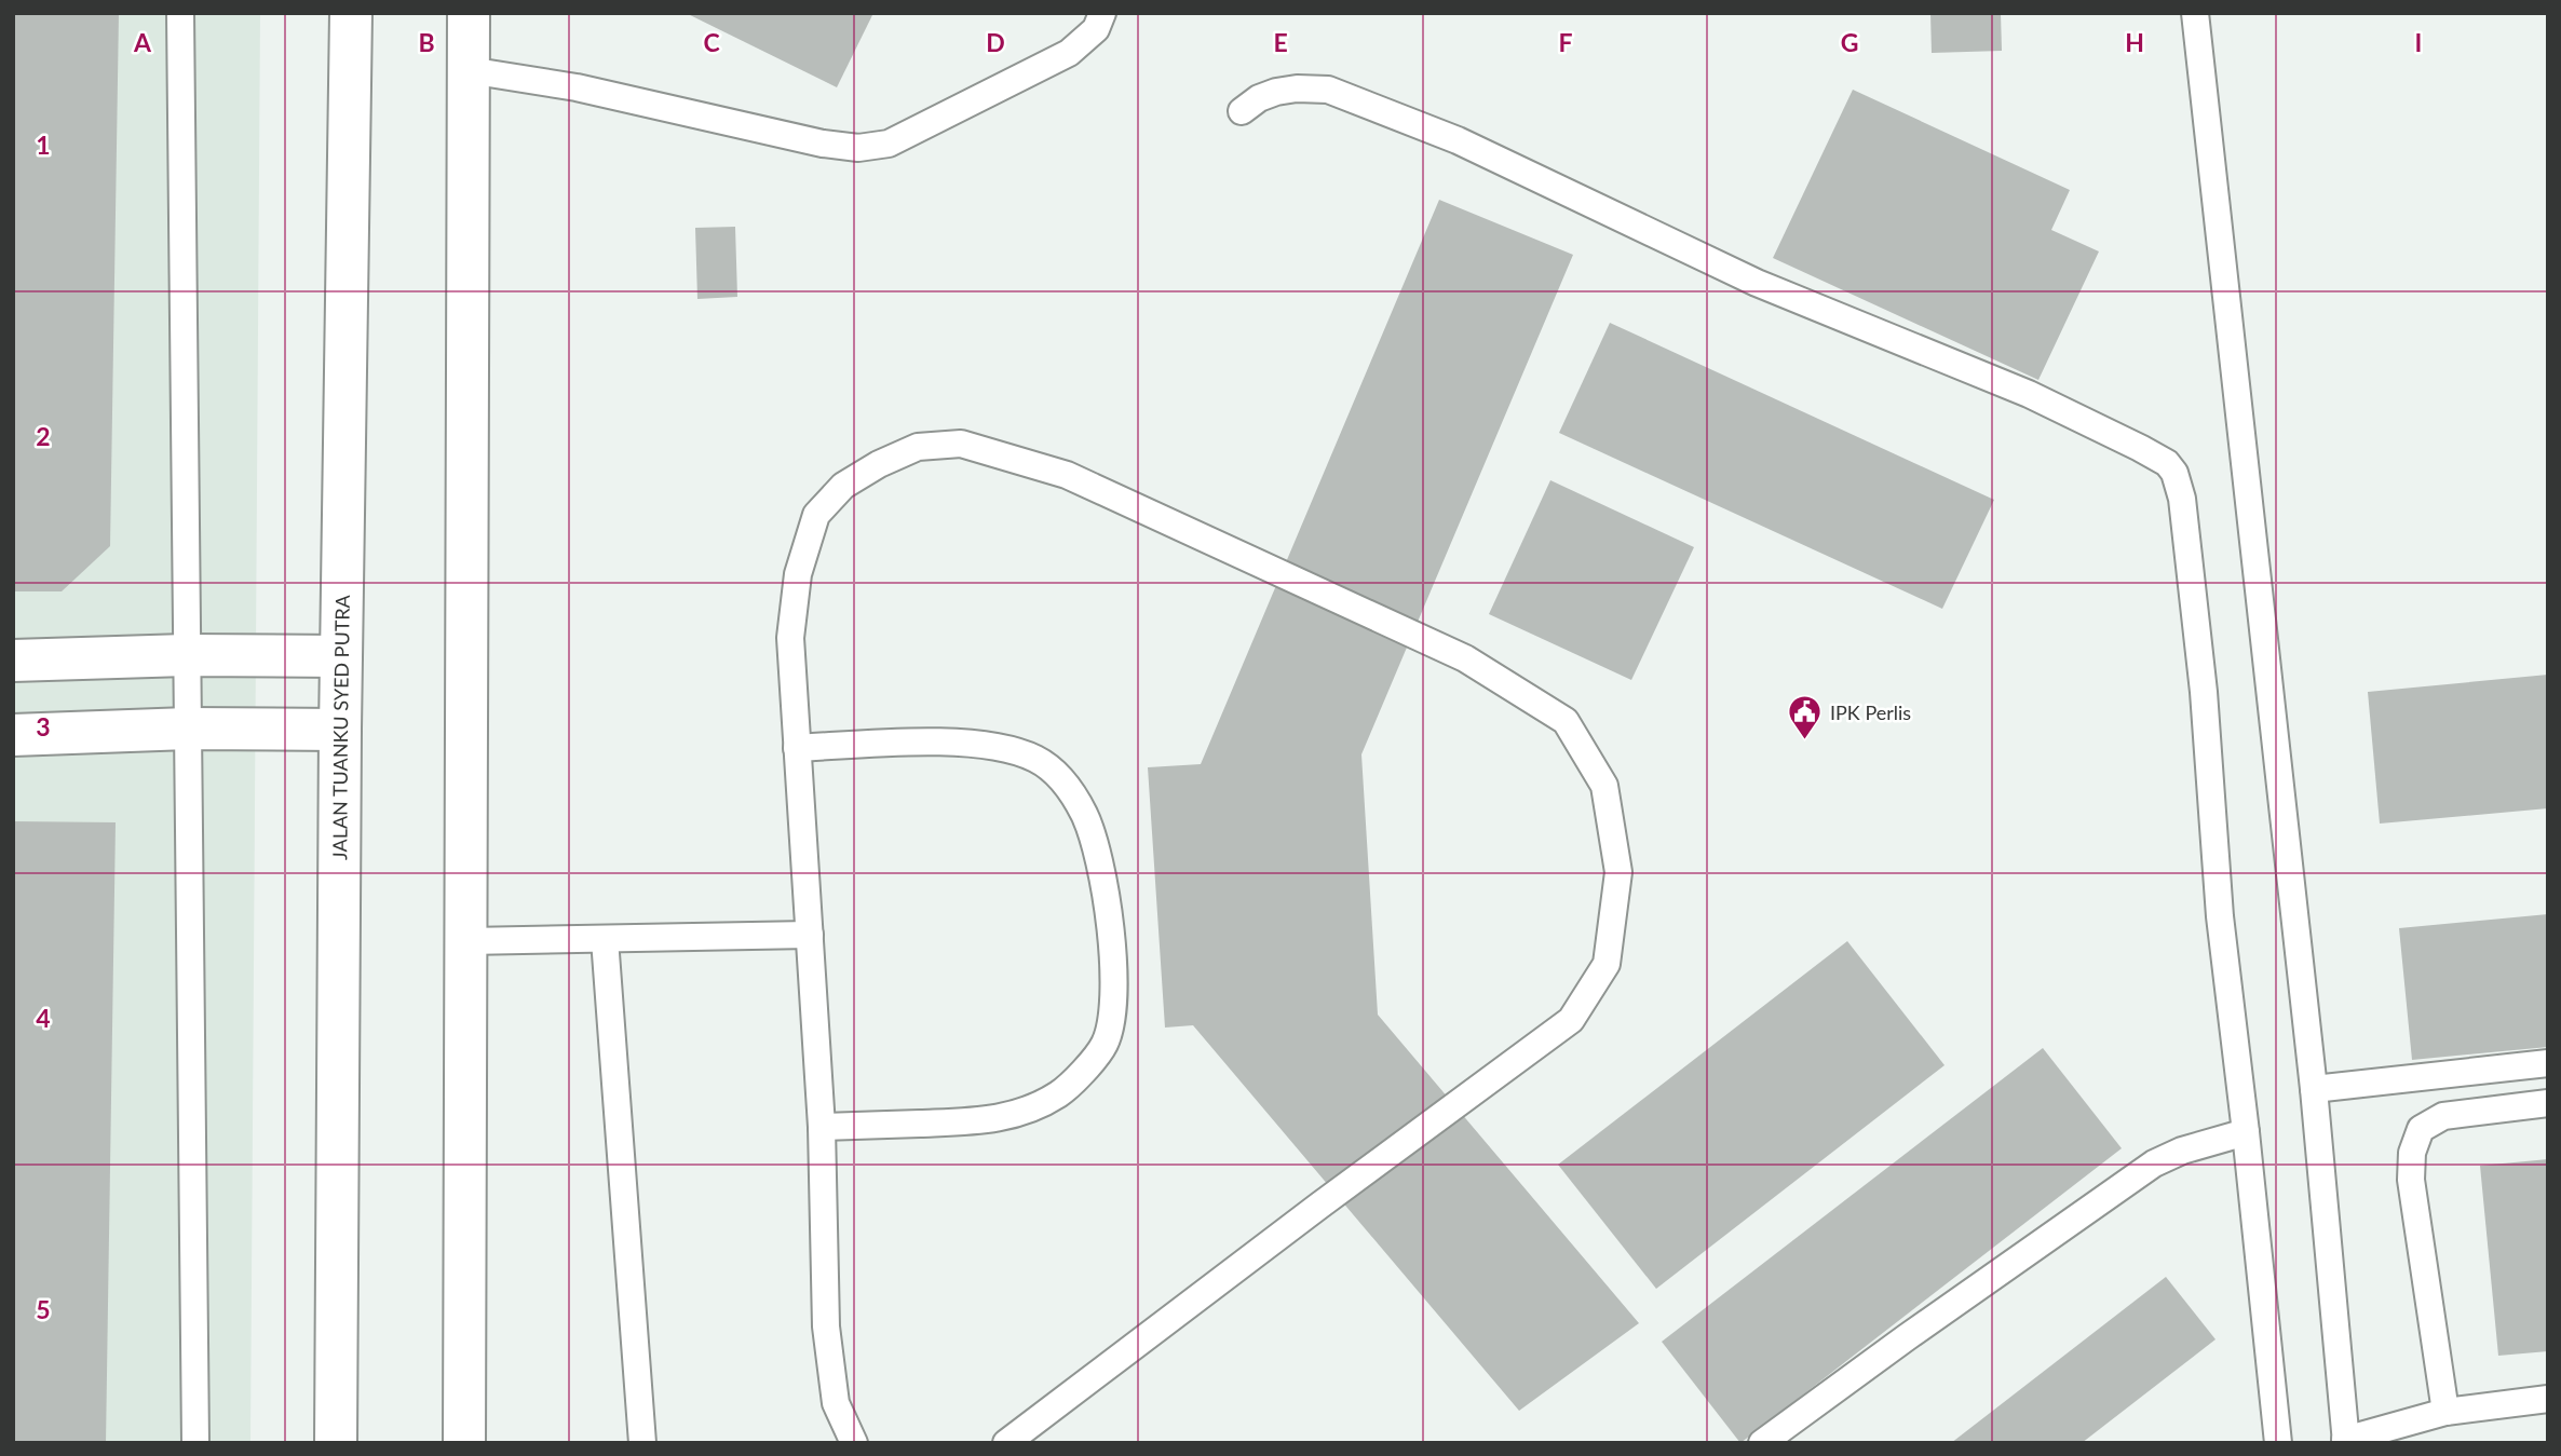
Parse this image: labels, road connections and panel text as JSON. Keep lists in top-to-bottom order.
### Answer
{
  "streets": {
    "main road": ["JALAN TUANKU SYED PUTRA"]
  },
  "places": {
    "public building": ["IPK Perlis"]
  },
  "grid": {
    "columns": [
      "A",
      "B",
      "C",
      "D",
      "E",
      "F",
      "G",
      "H",
      "I"
    ],
    "rows": [
      "1",
      "2",
      "3",
      "4",
      "5"
    ]
  }
}
